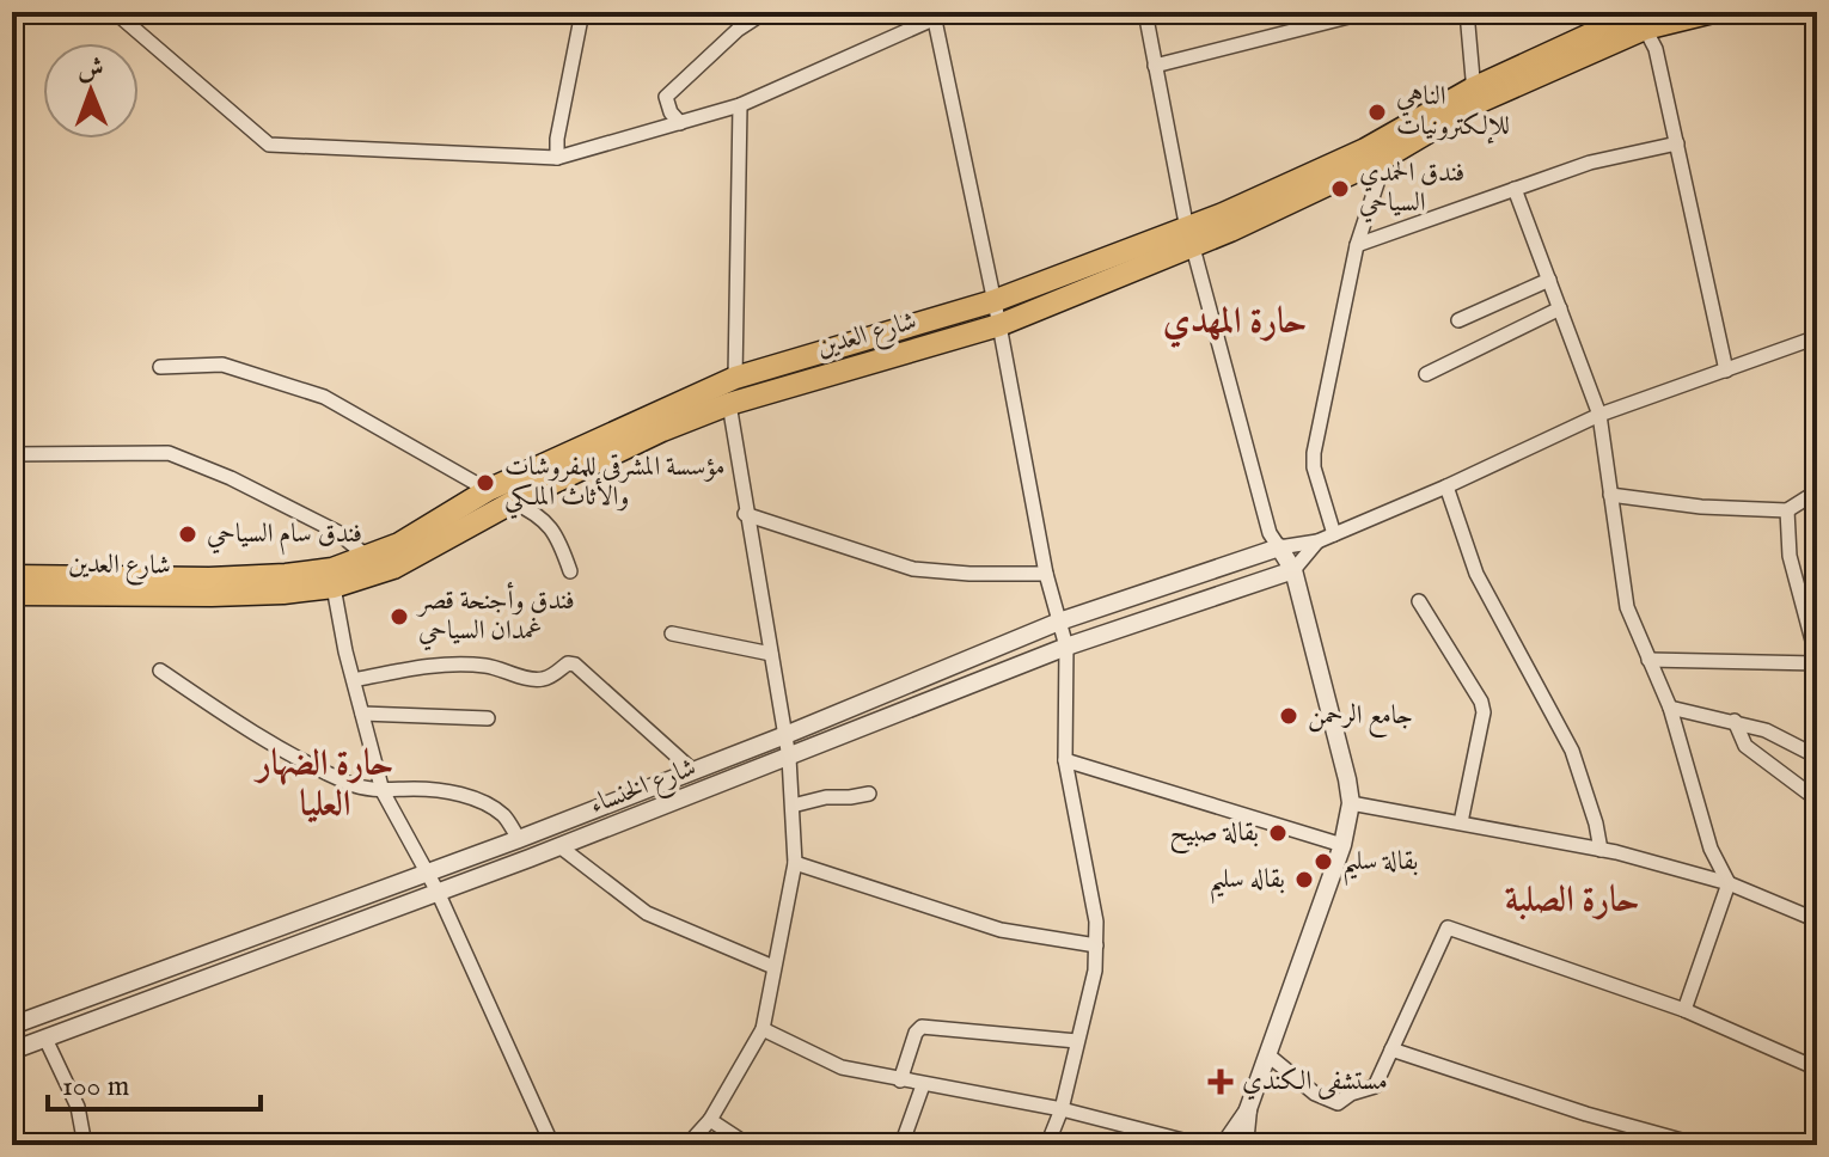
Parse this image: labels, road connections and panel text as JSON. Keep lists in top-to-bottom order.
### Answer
{
  "streets": {
    "main road": ["شارع العدين"],
    "street": ["شارع الخنساء"]
  },
  "districts": ["حارة المهدي", "حارة الضهار العليا", "حارة الصلبة"],
  "places": {
    "other": [
      "الناهي للإلكترونيات",
      "فندق الحمدي السياحي",
      "مؤسسة المشرقي للمفروشات والأثاث الملكي",
      "فندق سام السياحي",
      "فندق وأجنحة قصر غمدان السياحي",
      "جامع الرحمن",
      "بقالة صبيح",
      "بقالة سليم",
      "بقاله سليم"
    ],
    "health": ["مستشفى الكندي"]
  },
  "scale_bar": "100 m",
  "north": "top"
}
